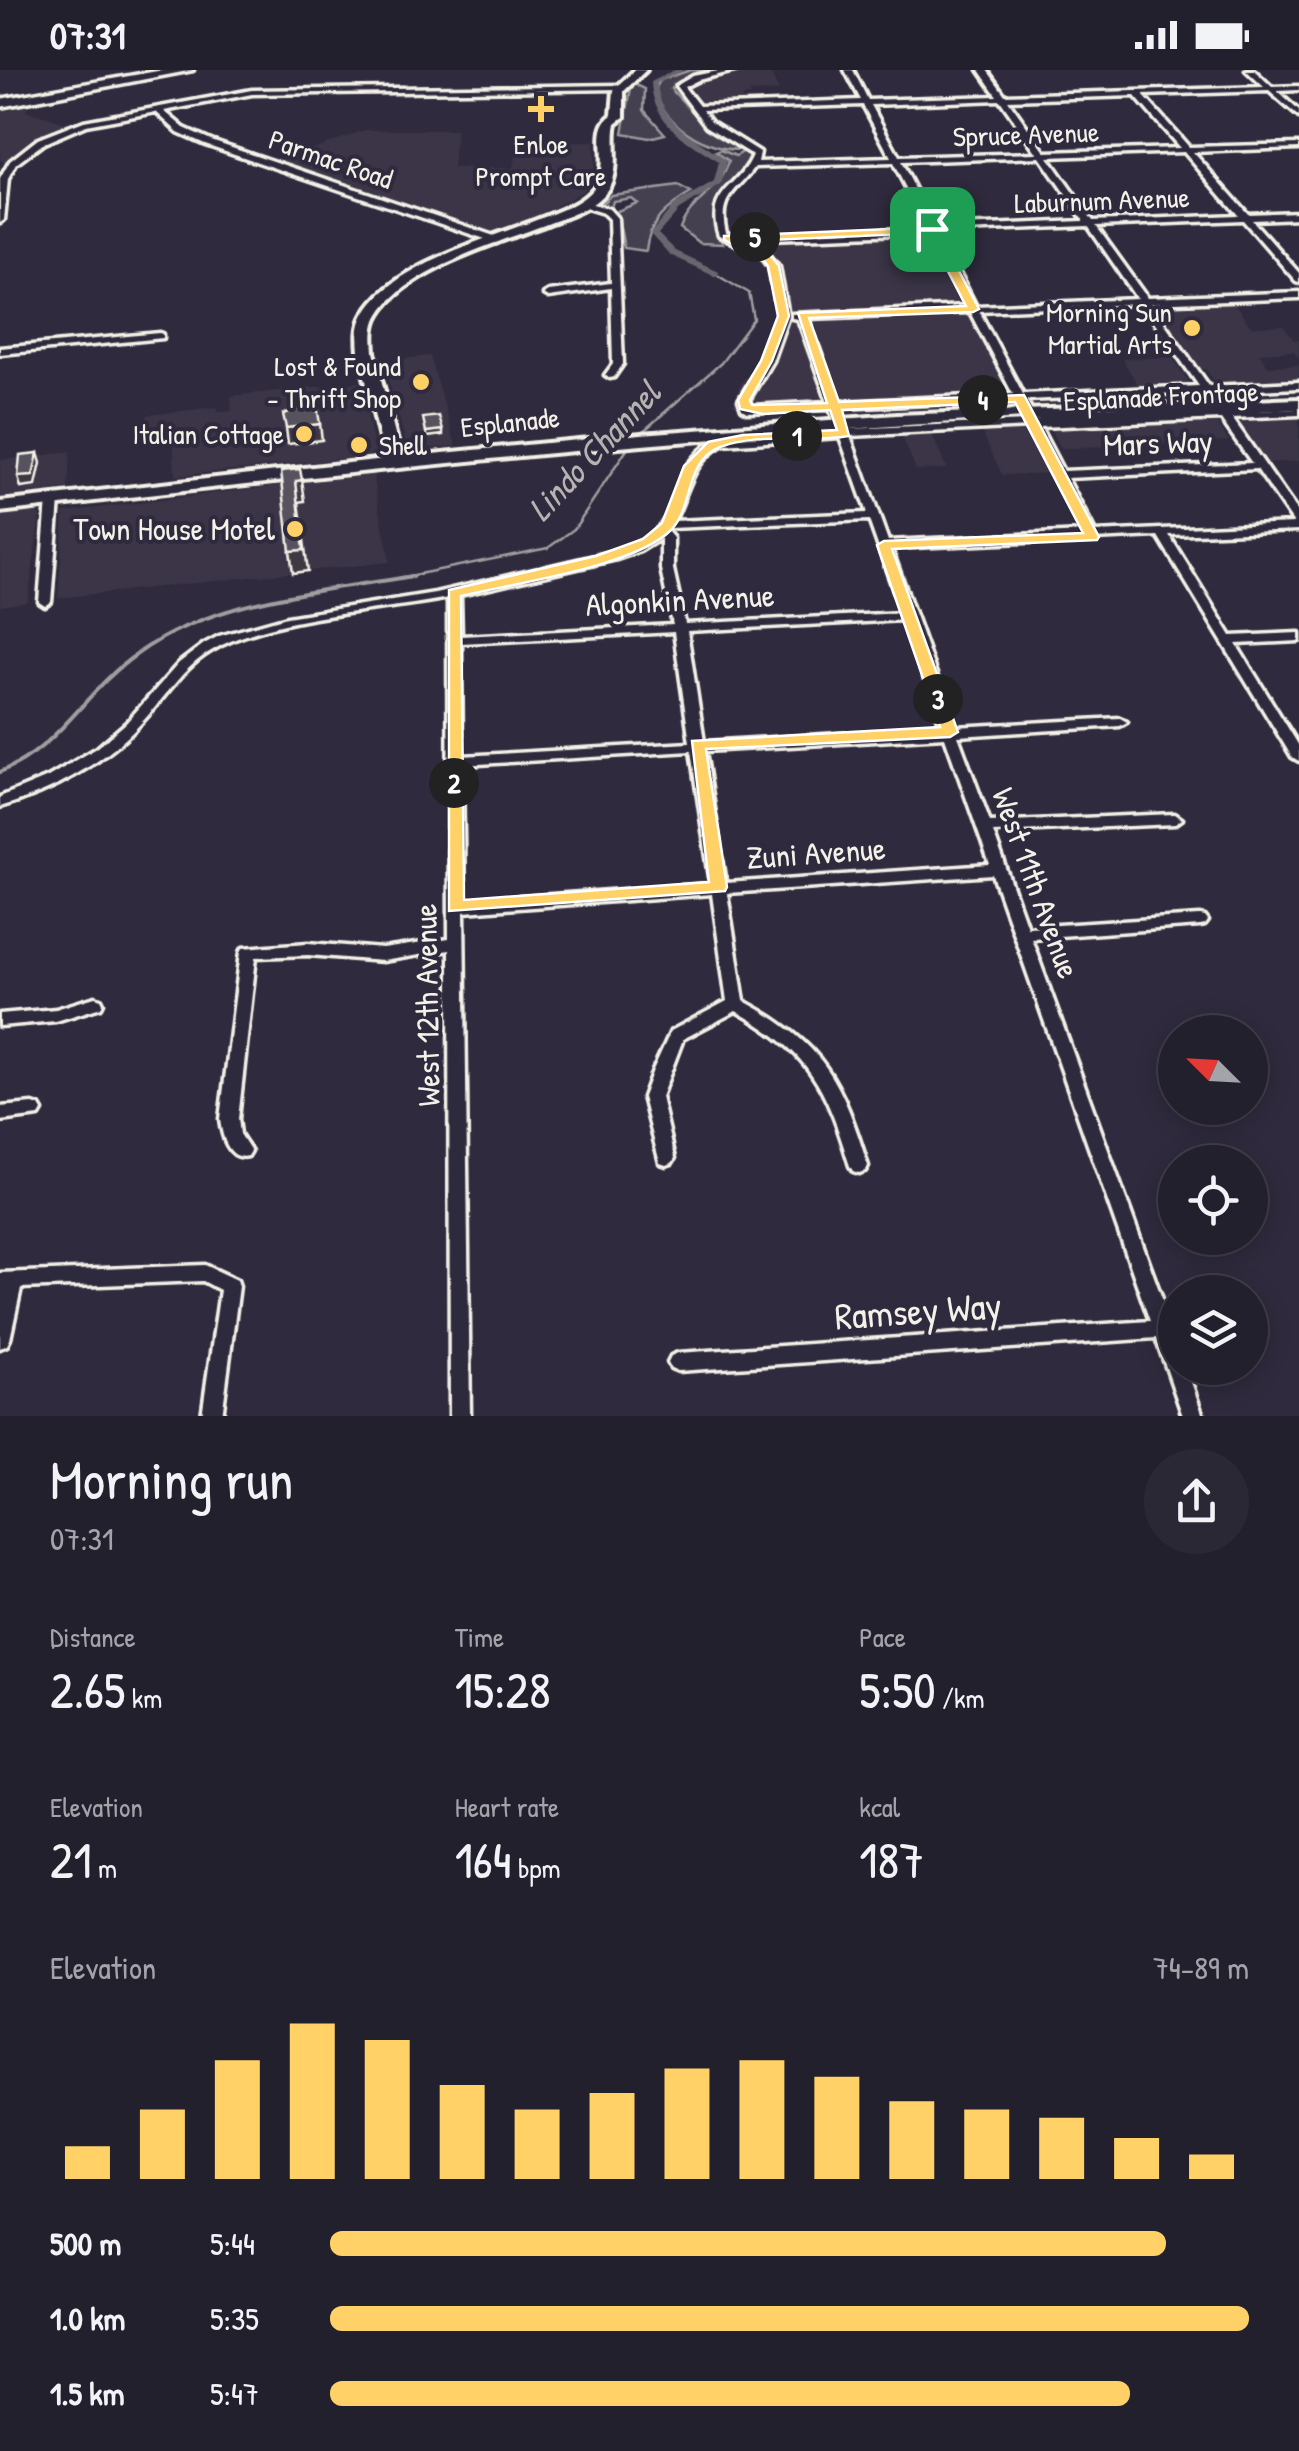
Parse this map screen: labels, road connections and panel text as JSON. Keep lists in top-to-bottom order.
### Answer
{
  "streets": {
    "main road": ["Esplanade"],
    "street": [
      "Spruce Avenue",
      "Parmac Road",
      "Laburnum Avenue",
      "Esplanade Frontage",
      "Mars Way",
      "Algonkin Avenue",
      "Zuni Avenue",
      "West 11th Avenue",
      "West 12th Avenue",
      "Ramsey Way"
    ]
  },
  "crossings": [
    ["Esplanade Frontage", "Esplanade"],
    ["Esplanade", "West 11th Avenue"],
    ["Algonkin Avenue", "West 11th Avenue"],
    ["Algonkin Avenue", "West 12th Avenue"],
    ["Zuni Avenue", "West 11th Avenue"],
    ["Zuni Avenue", "West 12th Avenue"]
  ],
  "water": ["Lindo Channel"],
  "places": {
    "health": ["Enloe Prompt Care"],
    "other": [
      "Morning Sun Martial Arts",
      "Lost & Found - Thrift Shop",
      "Italian Cottage",
      "Shell",
      "Town House Motel"
    ]
  },
  "north": "top left",
  "page": {
    "status": "07:31",
    "pins": [
      "5",
      "4",
      "1",
      "3",
      "2"
    ],
    "heading": ["Morning run", "07:31"],
    "stats": [
      ["Distance", "2.65 km"],
      ["Time", "15:28"],
      ["Pace", "5:50 /km"],
      ["Elevation", "21 m"],
      ["Heart rate", "164 bpm"],
      ["kcal", "187"]
    ],
    "chart": ["Elevation", "74–89 m"],
    "list": [
      {
        "name": "500 m",
        "note": "5:44"
      },
      {
        "name": "1.0 km",
        "note": "5:35"
      },
      {
        "name": "1.5 km",
        "note": "5:47"
      }
    ]
  }
}
